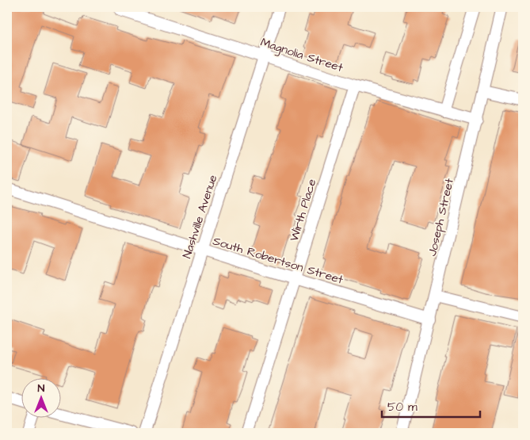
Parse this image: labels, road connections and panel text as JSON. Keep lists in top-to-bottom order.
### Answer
{
  "streets": {
    "street": [
      "Magnolia Street",
      "Wirth Place",
      "Nashville Avenue",
      "Joseph Street",
      "South Robertson Street"
    ]
  },
  "crossings": [
    ["Magnolia Street", "Wirth Place"],
    ["Magnolia Street", "Nashville Avenue"],
    ["Magnolia Street", "Joseph Street"],
    ["Wirth Place", "South Robertson Street"],
    ["Nashville Avenue", "South Robertson Street"],
    ["Joseph Street", "South Robertson Street"]
  ],
  "scale_bar": "50 m",
  "north": "top"
}
